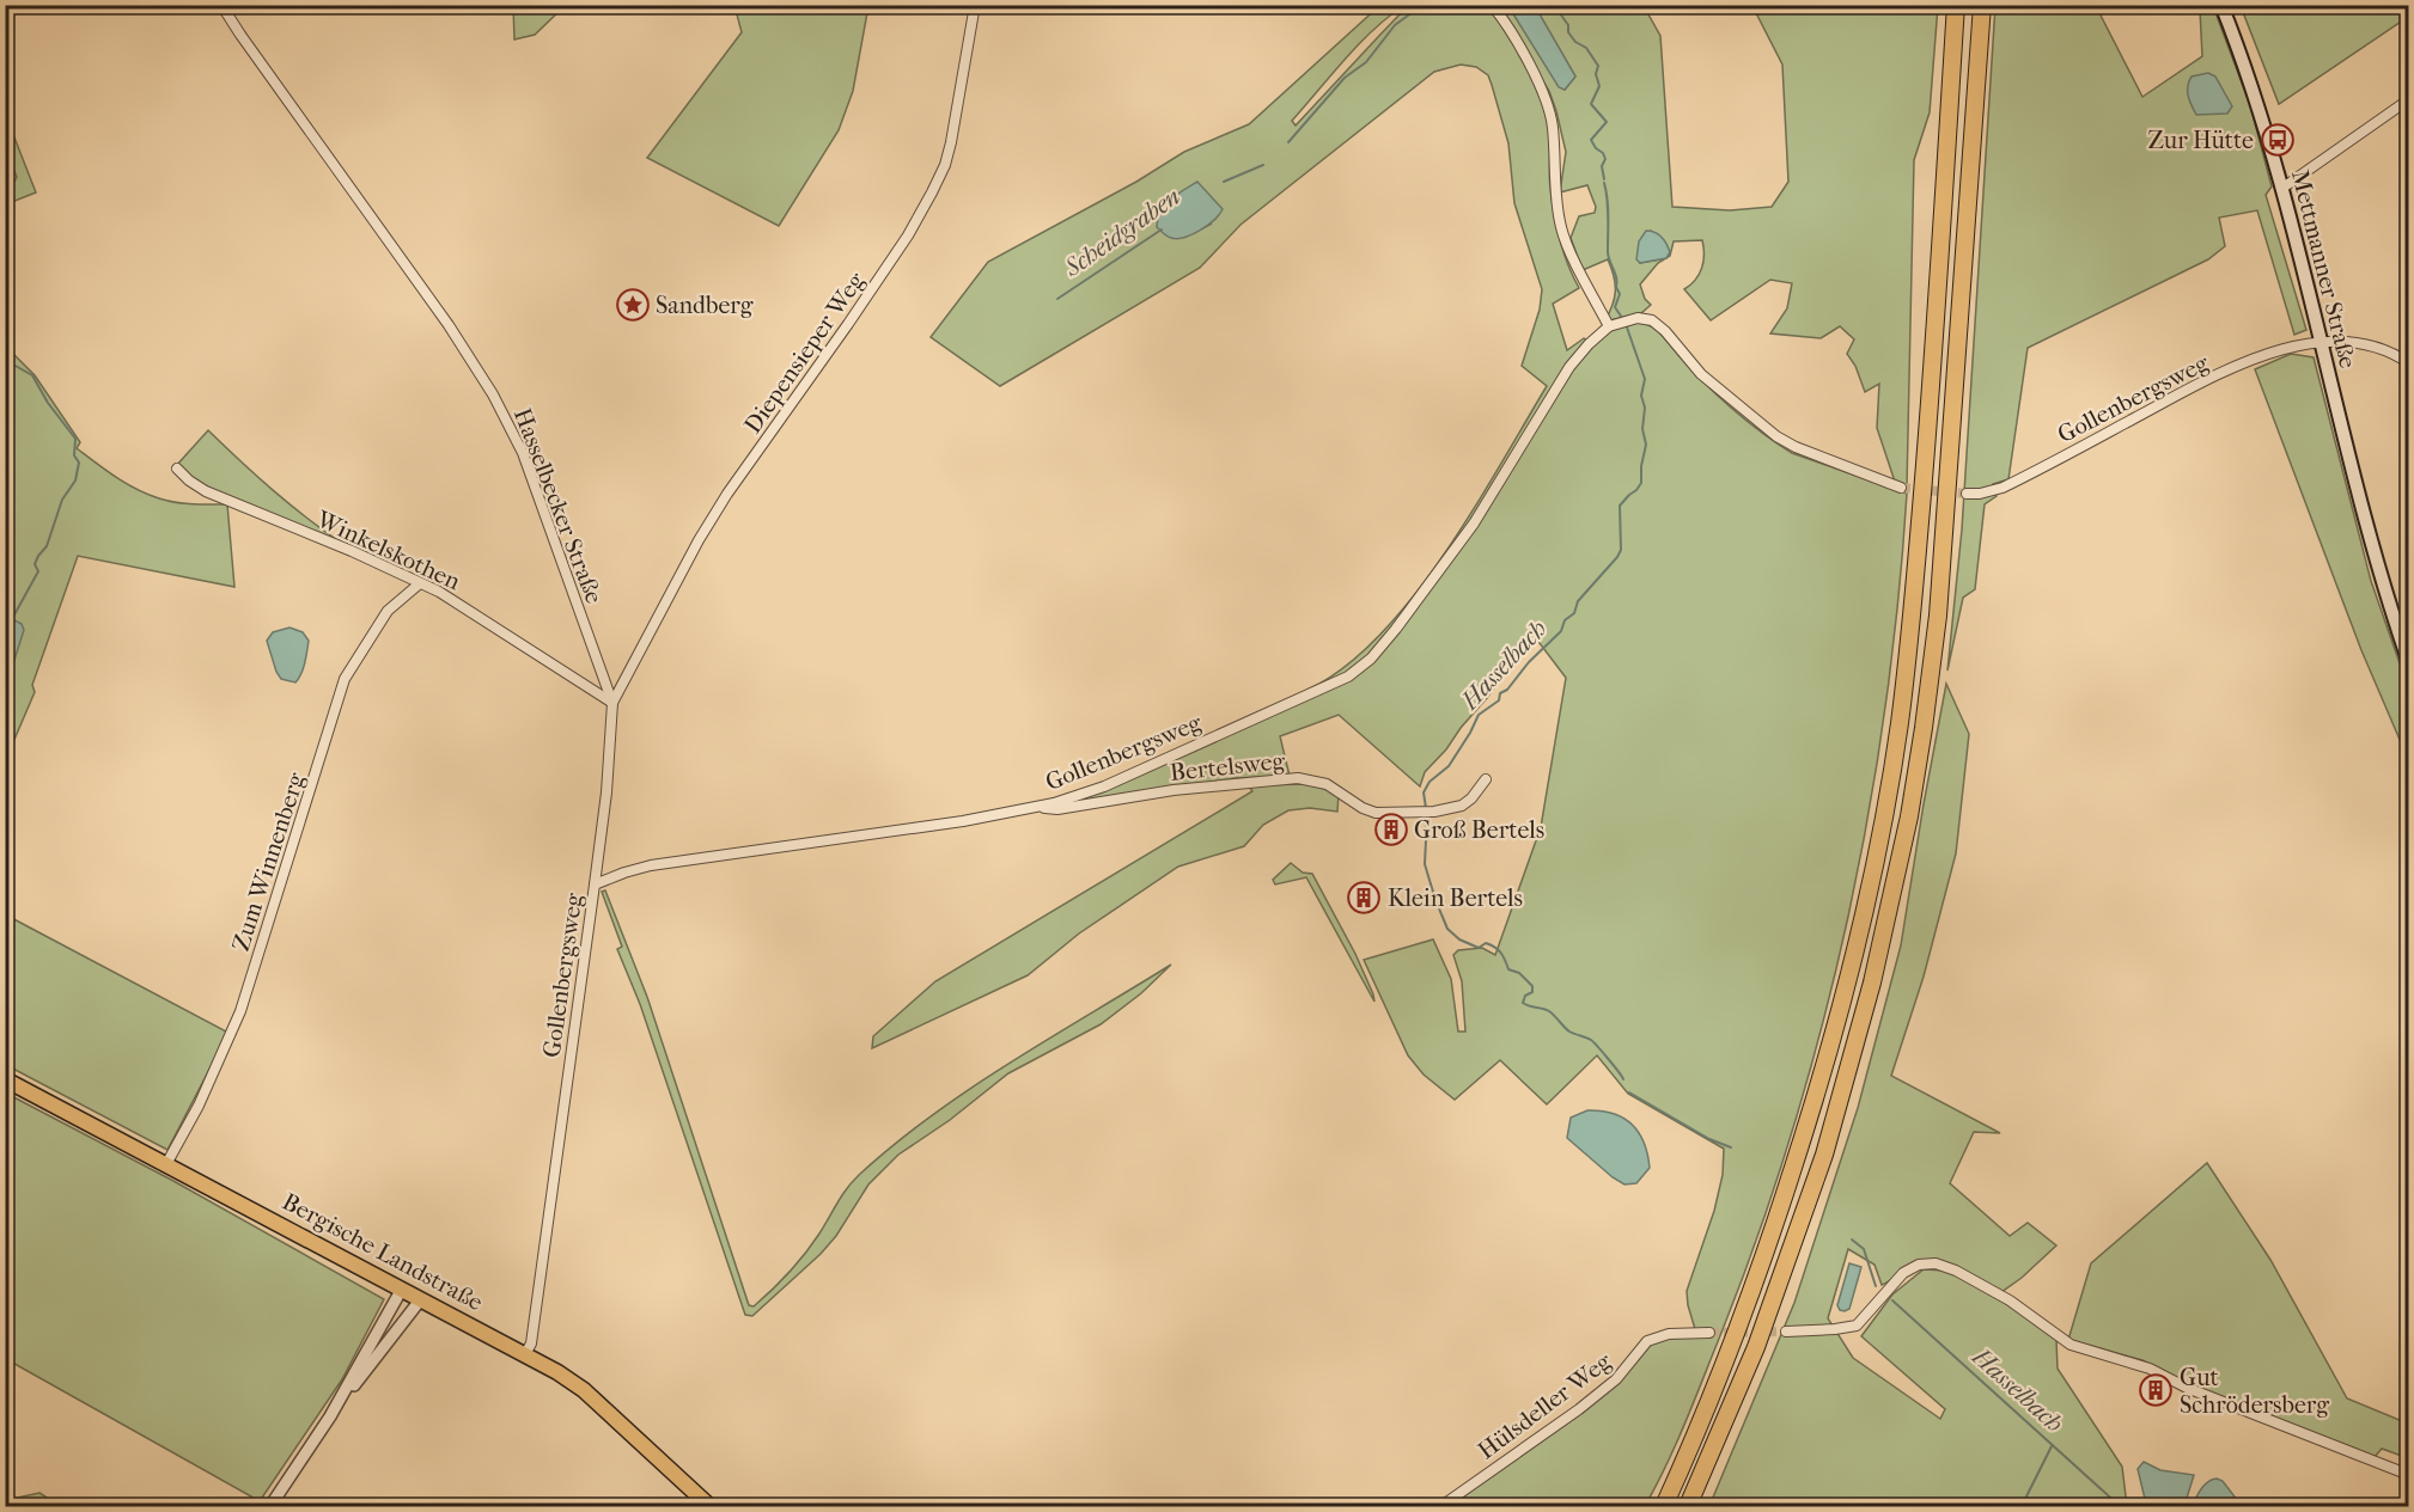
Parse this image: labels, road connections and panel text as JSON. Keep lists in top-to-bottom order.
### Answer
{
  "streets": {
    "main road": ["Mettmanner Straße", "Bergische Landstraße"],
    "street": [
      "Diepensieper Weg",
      "Gollenbergsweg",
      "Hasselbecker Straße",
      "Winkelskothen",
      "Bertelsweg",
      "Zum Winnenberg",
      "Hülsdeller Weg"
    ]
  },
  "crossings": [
    ["Mettmanner Straße", "Gollenbergsweg"],
    ["Diepensieper Weg", "Hasselbecker Straße"],
    ["Diepensieper Weg", "Winkelskothen"],
    ["Gollenbergsweg", "Hasselbecker Straße"],
    ["Gollenbergsweg", "Bertelsweg"],
    ["Gollenbergsweg", "Bergische Landstraße"],
    ["Hasselbecker Straße", "Winkelskothen"],
    ["Winkelskothen", "Zum Winnenberg"],
    ["Zum Winnenberg", "Bergische Landstraße"]
  ],
  "water": ["Scheidgraben", "Hasselbach"],
  "places": {
    "bus stop": ["Zur Hütte"],
    "place": ["Sandberg"],
    "building": ["Groß Bertels", "Klein Bertels", "Gut Schrödersberg"]
  }
}
